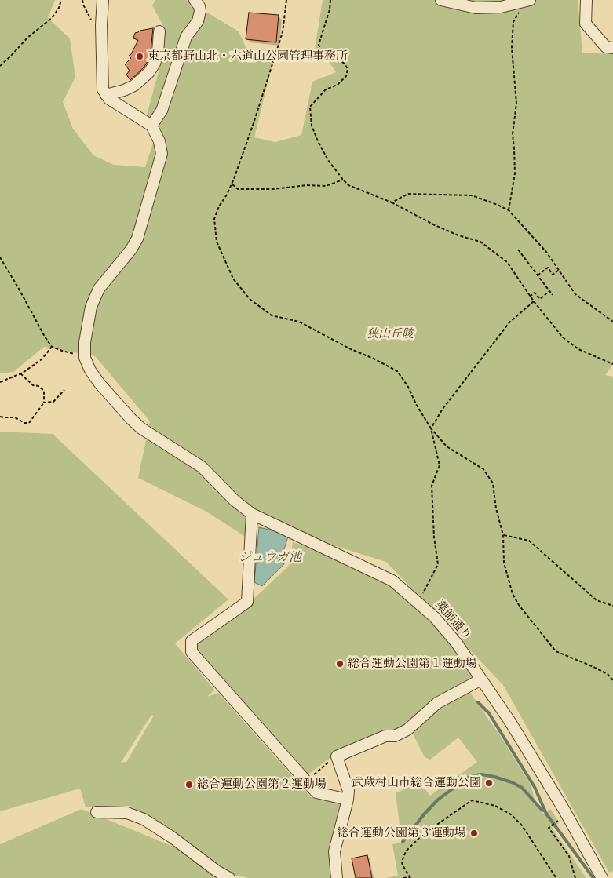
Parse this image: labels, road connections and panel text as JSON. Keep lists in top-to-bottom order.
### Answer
{
  "streets": {
    "street": ["薬師通り"]
  },
  "water": ["ジュウガ池"],
  "parks": ["狭山丘陵"],
  "places": [
    "東京都野山北・六道山公園管理事務所",
    "総合運動公園第１運動場",
    "武蔵村山市総合運動公園",
    "総合運動公園第２運動場",
    "総合運動公園第３運動場"
  ]
}
